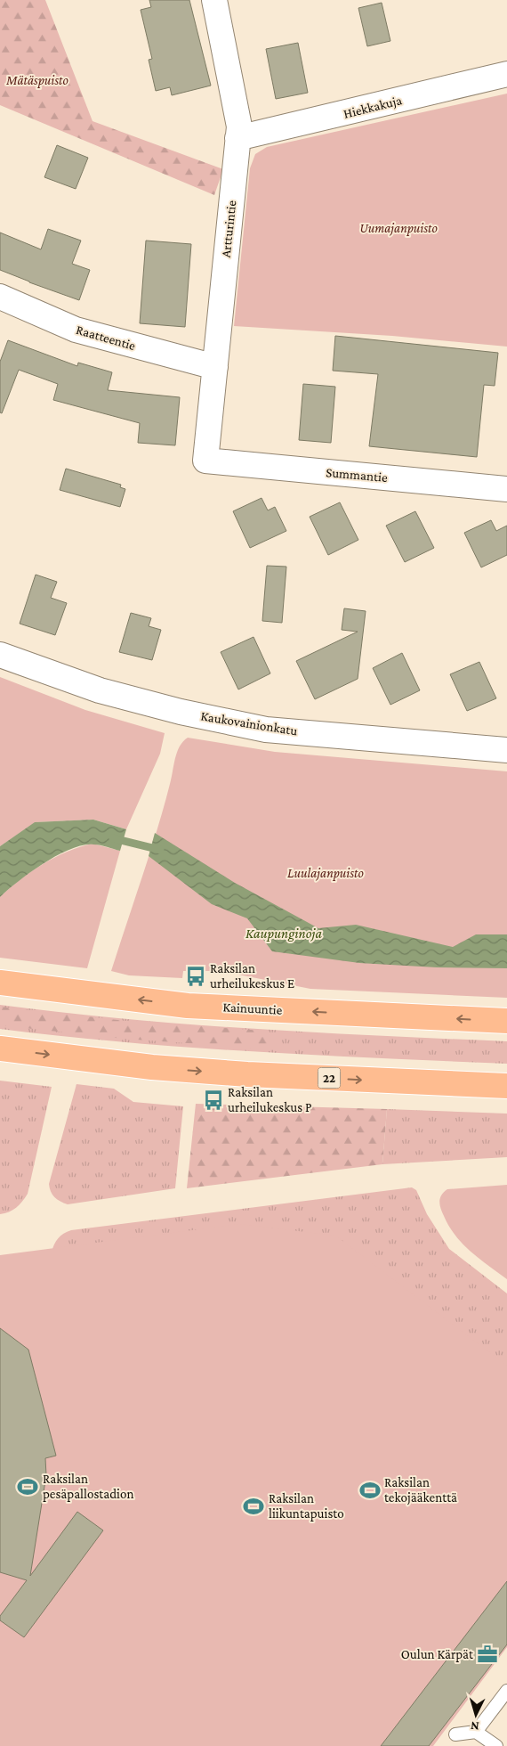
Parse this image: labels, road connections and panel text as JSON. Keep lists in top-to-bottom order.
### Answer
{
  "streets": {
    "highway": ["Kainuuntie", "22"],
    "street": [
      "Hiekkakuja",
      "Artturintie",
      "Raatteentie",
      "Summantie",
      "Kaukovainionkatu"
    ]
  },
  "crossings": [
    ["Hiekkakuja", "Artturintie"],
    ["Artturintie", "Raatteentie"],
    ["Artturintie", "Summantie"]
  ],
  "water": ["Kaupunginoja"],
  "parks": ["Mätäspuisto", "Uumajanpuisto", "Luulajanpuisto"],
  "places": {
    "bus stop": ["Raksilan urheilukeskus E", "Raksilan urheilukeskus P"],
    "sports": ["Raksilan pesäpallostadion", "Raksilan tekojääkenttä", "Raksilan liikuntapuisto"],
    "office": ["Oulun Kärpät"]
  },
  "north": "bottom"
}
